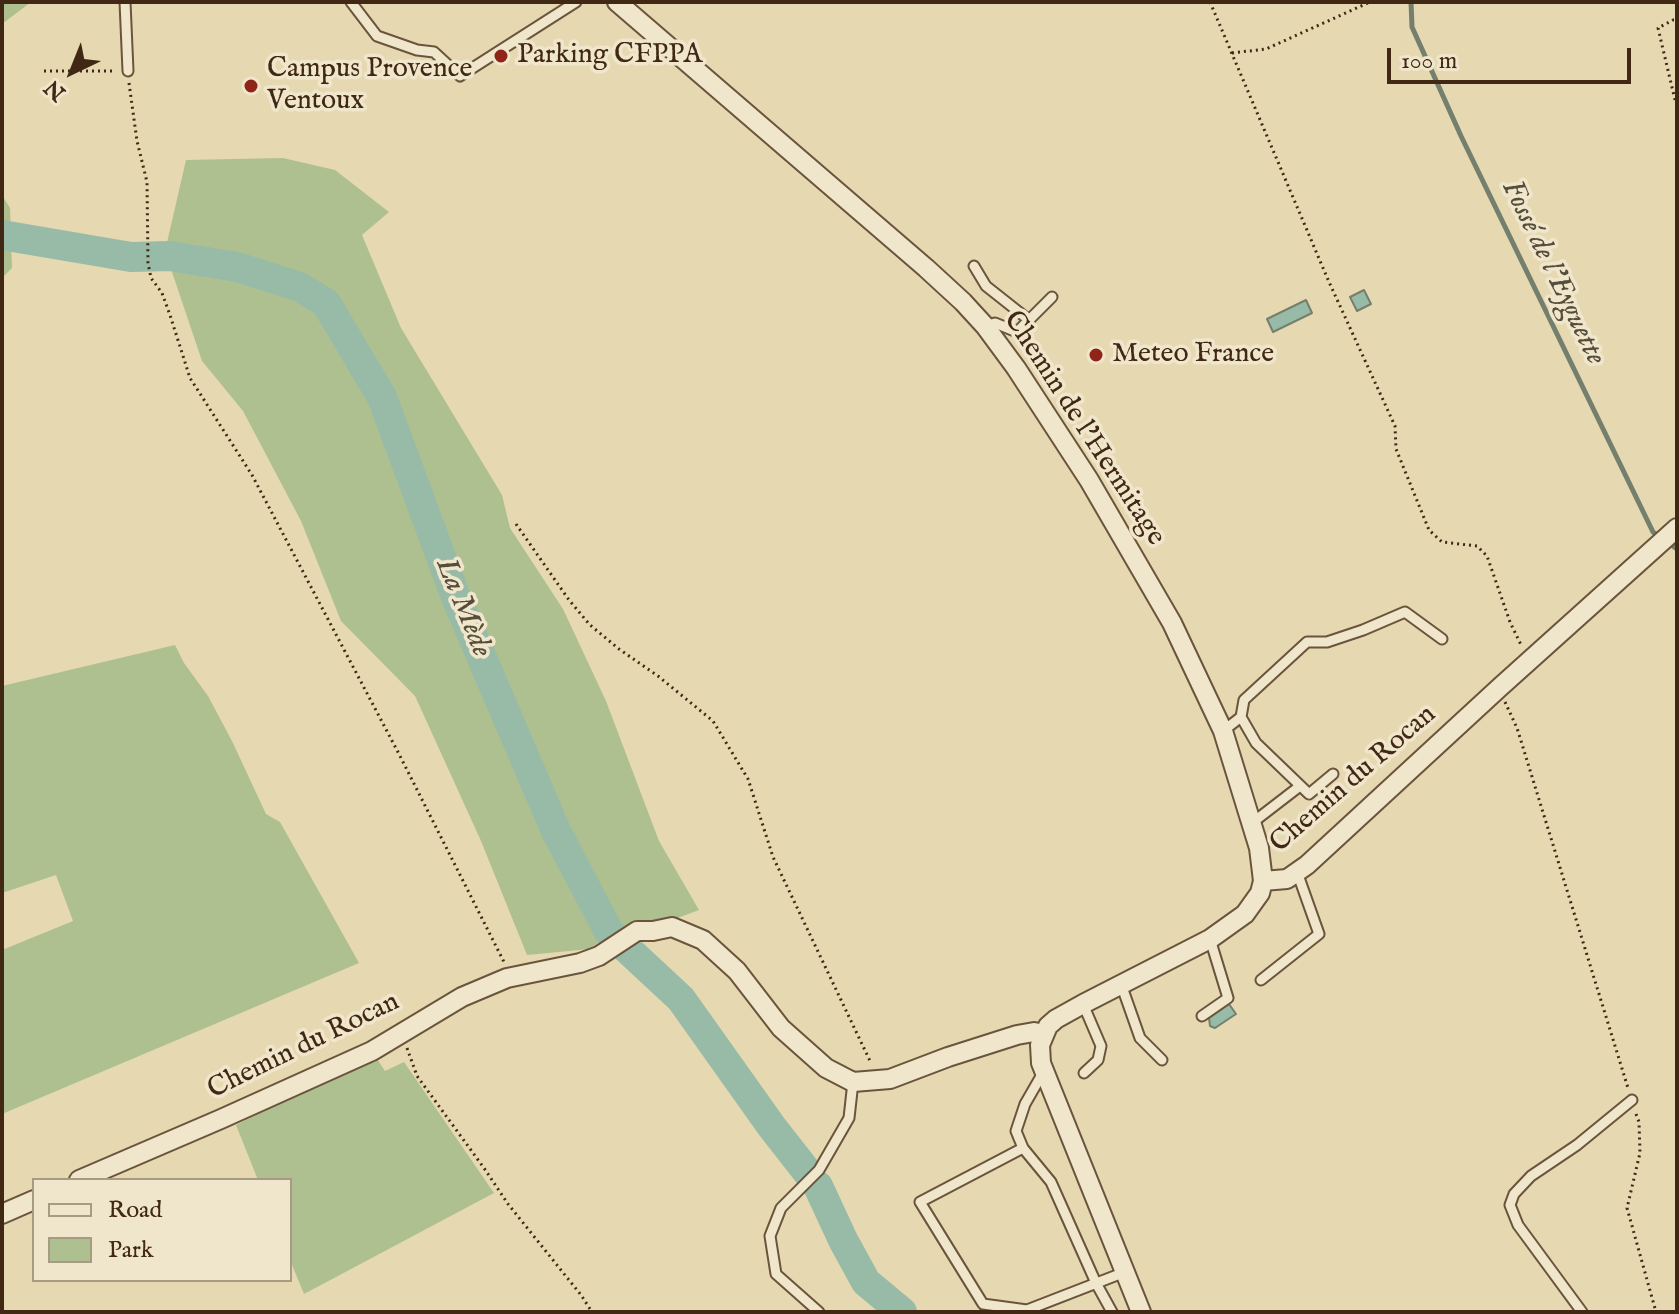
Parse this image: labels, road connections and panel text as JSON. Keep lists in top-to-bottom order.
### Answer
{
  "streets": {
    "street": ["Chemin de l'Hermitage", "Chemin du Rocan"]
  },
  "crossings": [
    ["Chemin de l'Hermitage", "Chemin du Rocan"]
  ],
  "water": ["Fossé de l'Eyguette", "La Mède"],
  "places": ["Parking CFPPA", "Campus Provence Ventoux", "Meteo France"],
  "legend": ["Road", "Park"],
  "scale_bar": "100 m",
  "north": "bottom left"
}
